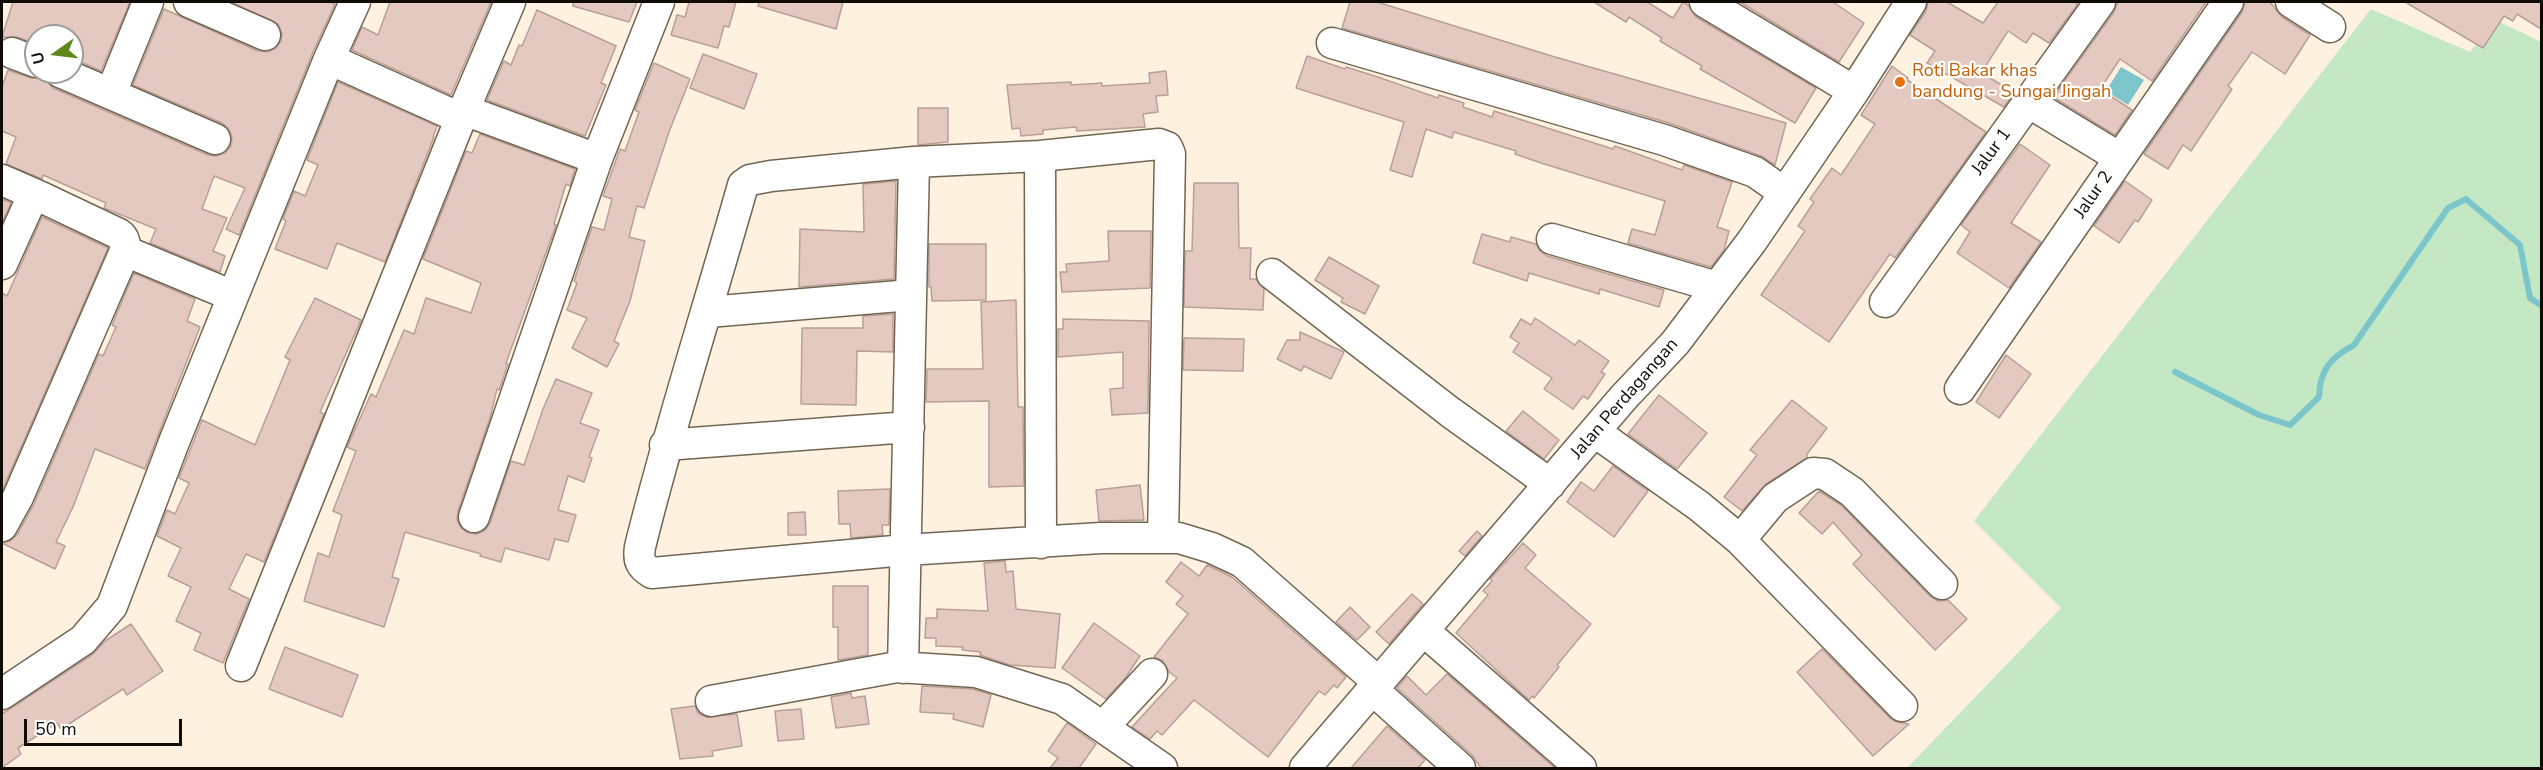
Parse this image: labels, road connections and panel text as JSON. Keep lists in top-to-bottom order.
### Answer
{
  "streets": {
    "street": ["Jalur 1", "Jalur 2", "Jalan Perdagangan"]
  },
  "places": ["Roti Bakar khas bandung - Sungai Jingah"],
  "scale_bar": "50 m",
  "north": "left"
}
